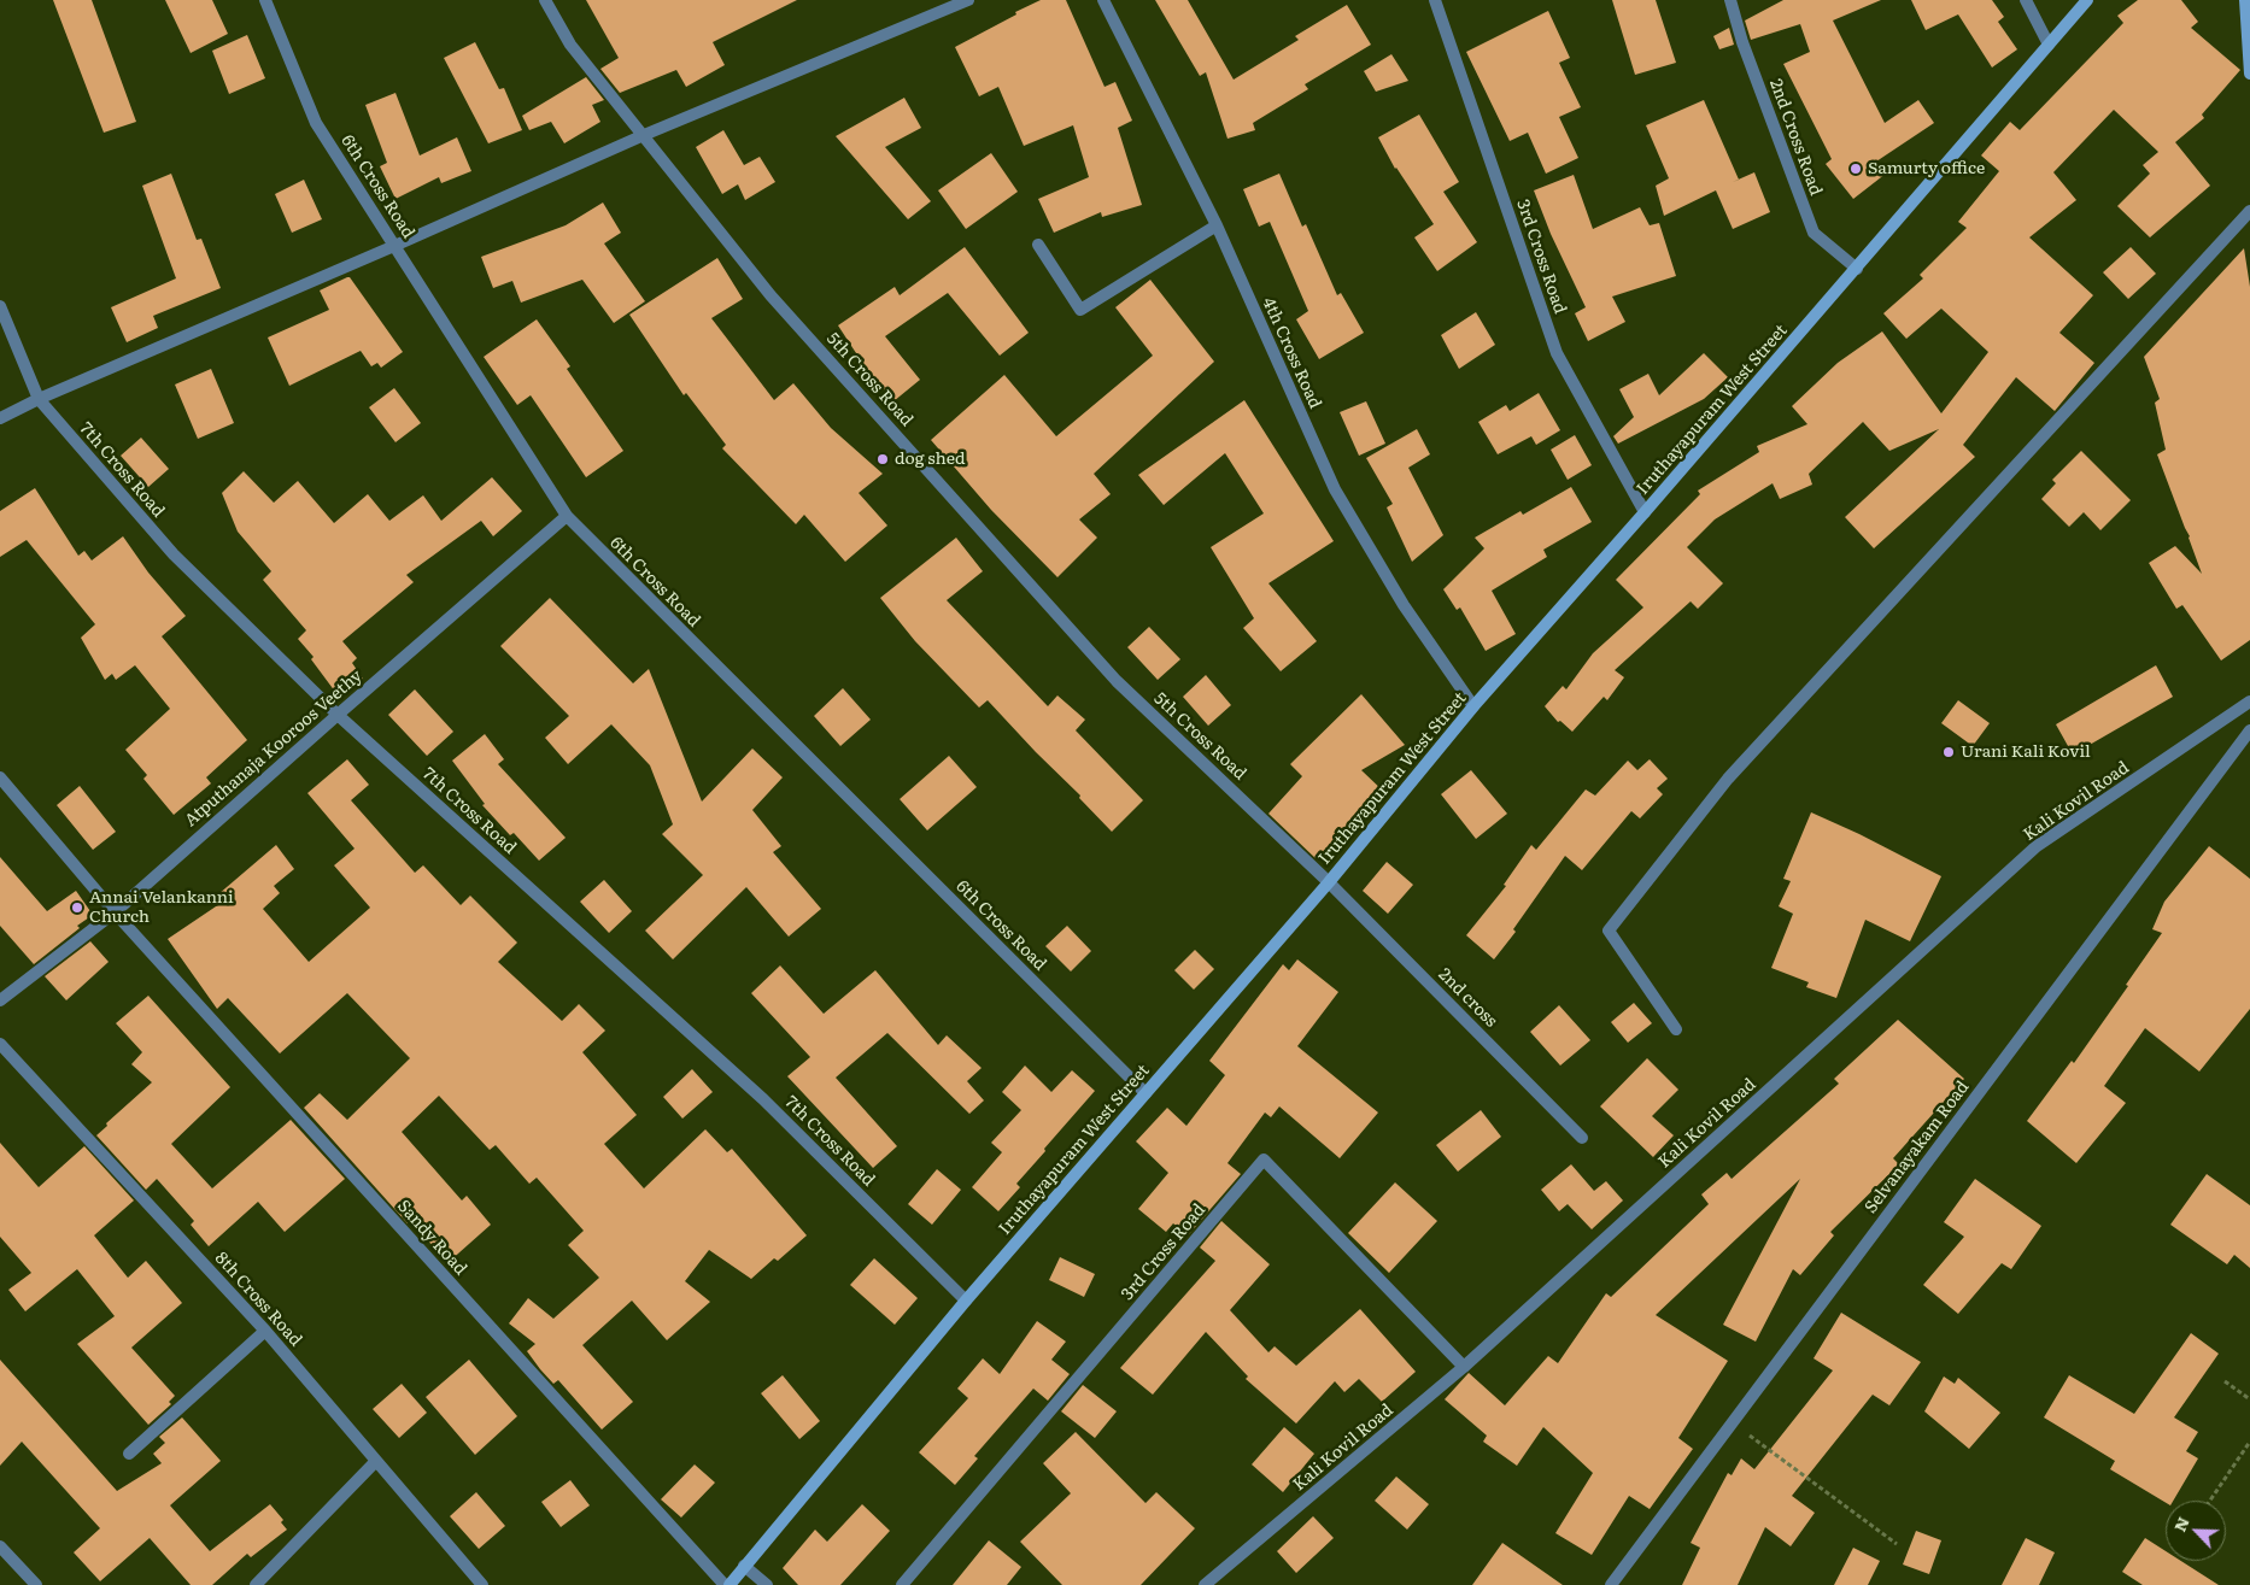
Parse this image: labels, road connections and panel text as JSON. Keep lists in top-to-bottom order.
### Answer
{
  "streets": {
    "main road": ["Iruthayapuram West Street"],
    "street": [
      "2nd Cross Road",
      "6th Cross Road",
      "3rd Cross Road",
      "4th Cross Road",
      "5th Cross Road",
      "7th Cross Road",
      "Atputhanaja Kooroos Veethy",
      "Kali Kovil Road",
      "2nd cross",
      "Selvanayakam Road",
      "Sandy Road",
      "8th Cross Road"
    ]
  },
  "crossings": [
    ["2nd Cross Road", "Iruthayapuram West Street"],
    ["6th Cross Road", "Iruthayapuram West Street"],
    ["6th Cross Road", "Atputhanaja Kooroos Veethy"],
    ["3rd Cross Road", "Iruthayapuram West Street"],
    ["3rd Cross Road", "Kali Kovil Road"],
    ["4th Cross Road", "Iruthayapuram West Street"],
    ["5th Cross Road", "Iruthayapuram West Street"],
    ["5th Cross Road", "2nd cross"],
    ["Iruthayapuram West Street", "7th Cross Road"],
    ["Iruthayapuram West Street", "2nd cross"],
    ["7th Cross Road", "Atputhanaja Kooroos Veethy"],
    ["Atputhanaja Kooroos Veethy", "Sandy Road"]
  ],
  "places": [
    "Samurty office",
    "dog shed",
    "Urani Kali Kovil",
    "Annai Velankanni Church"
  ],
  "north": "top left"
}
